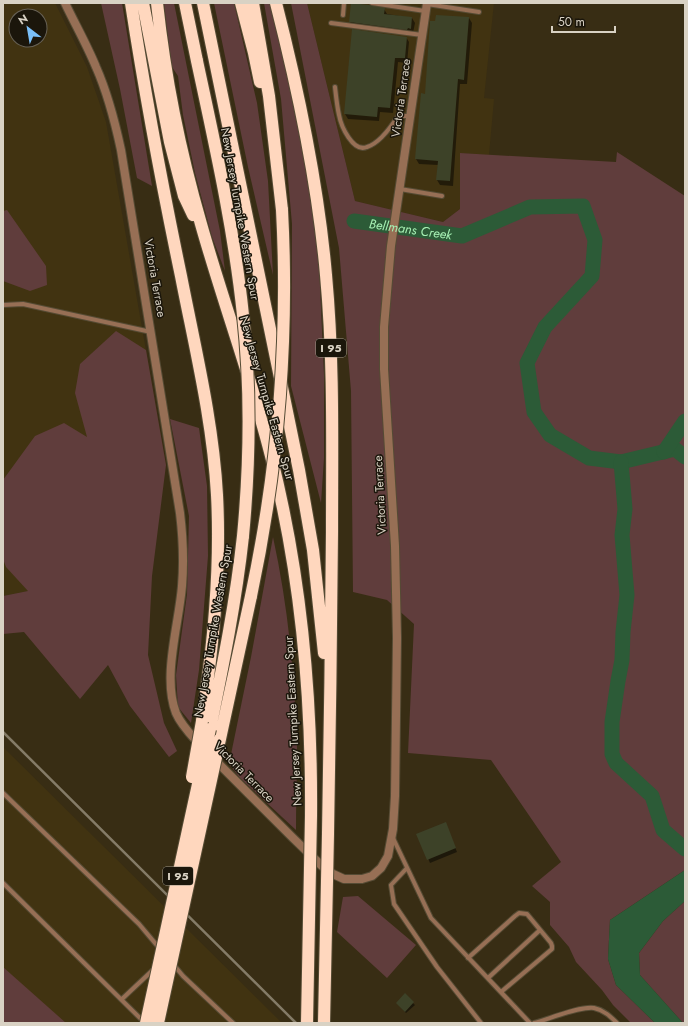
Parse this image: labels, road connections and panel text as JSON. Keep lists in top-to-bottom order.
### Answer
{
  "streets": {
    "highway": ["New Jersey Turnpike Western Spur", "I 95", "New Jersey Turnpike Eastern Spur"],
    "street": ["Victoria Terrace"]
  },
  "crossings": [
    ["New Jersey Turnpike Western Spur", "I 95"]
  ],
  "water": ["Bellmans Creek"],
  "scale_bar": "50 m",
  "north": "top left"
}
